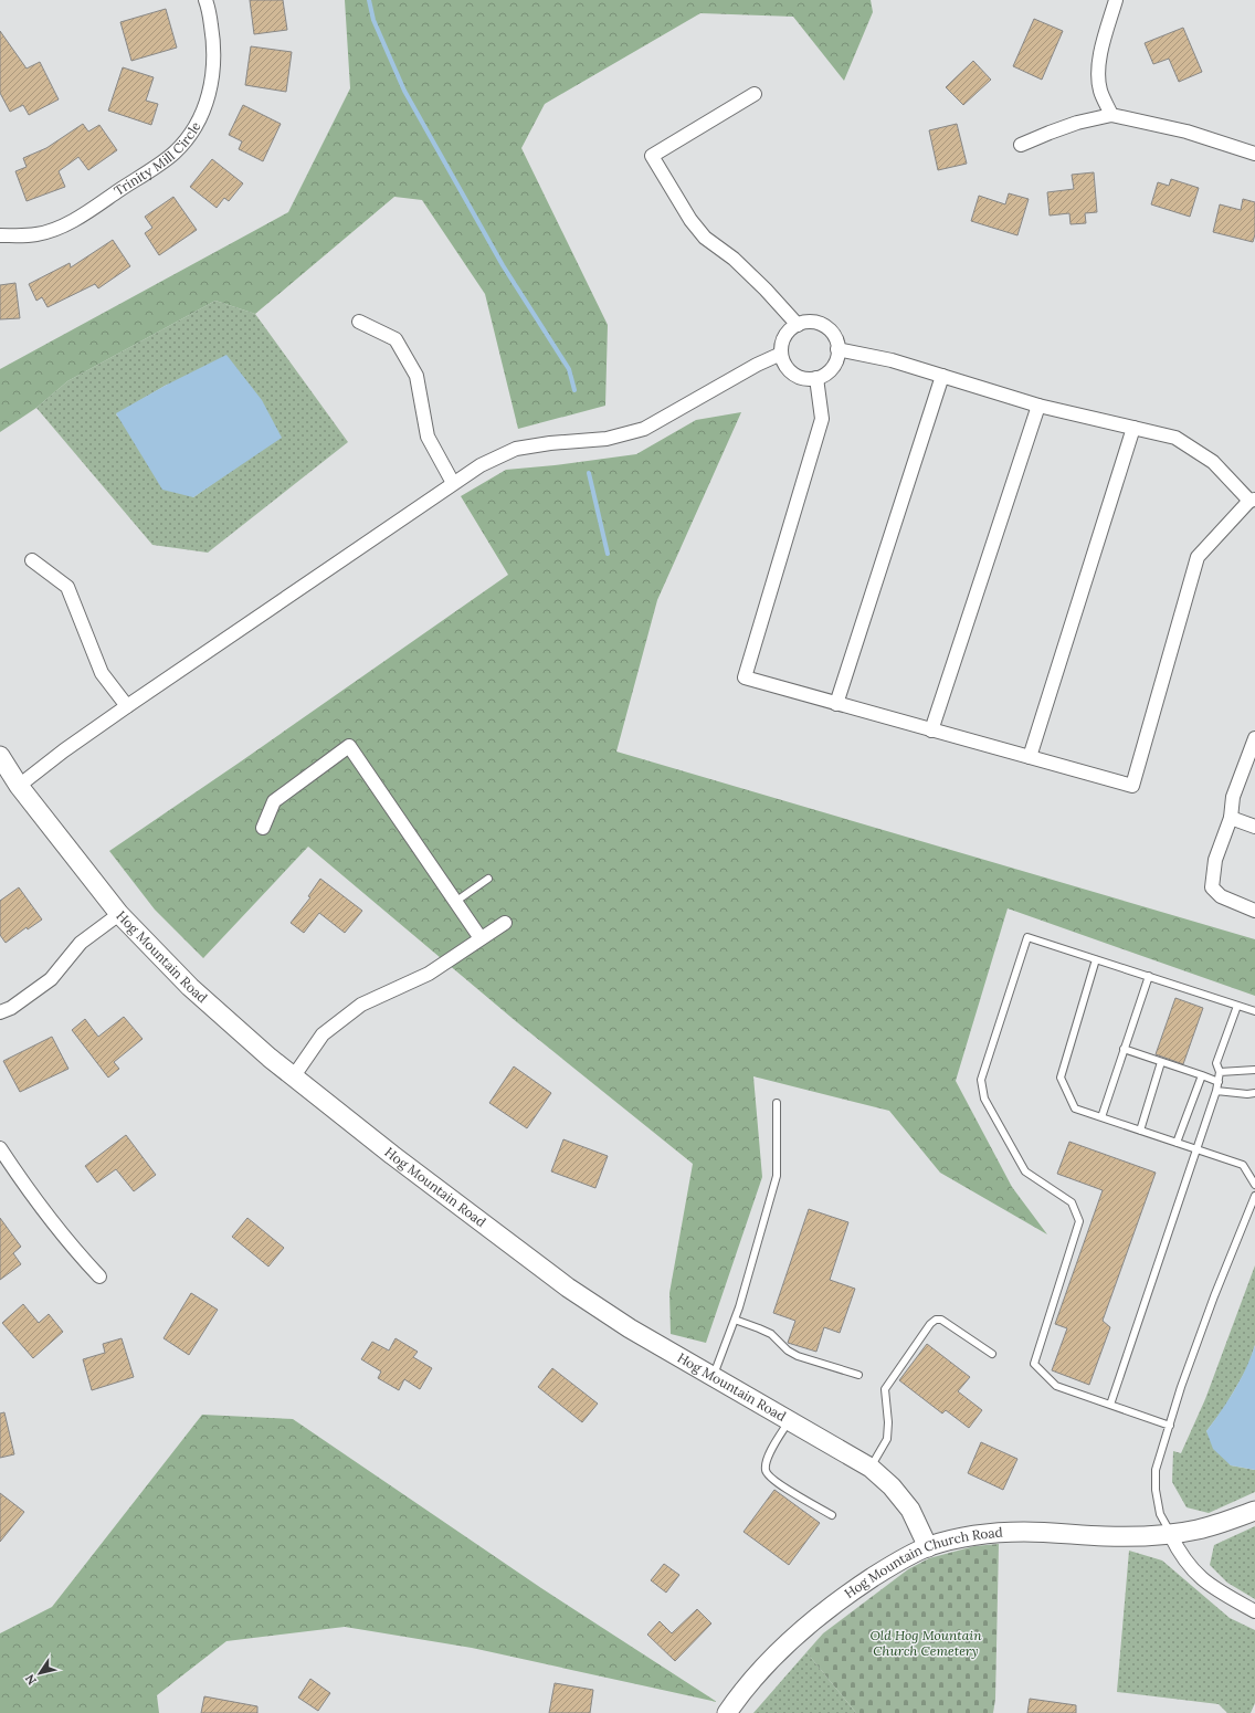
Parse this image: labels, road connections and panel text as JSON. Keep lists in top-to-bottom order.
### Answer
{
  "streets": {
    "street": ["Trinity Mill Circle", "Hog Mountain Road", "Hog Mountain Church Road"]
  },
  "crossings": [
    ["Hog Mountain Road", "Hog Mountain Church Road"]
  ],
  "parks": ["Old Hog Mountain Church Cemetery"],
  "north": "bottom left"
}
